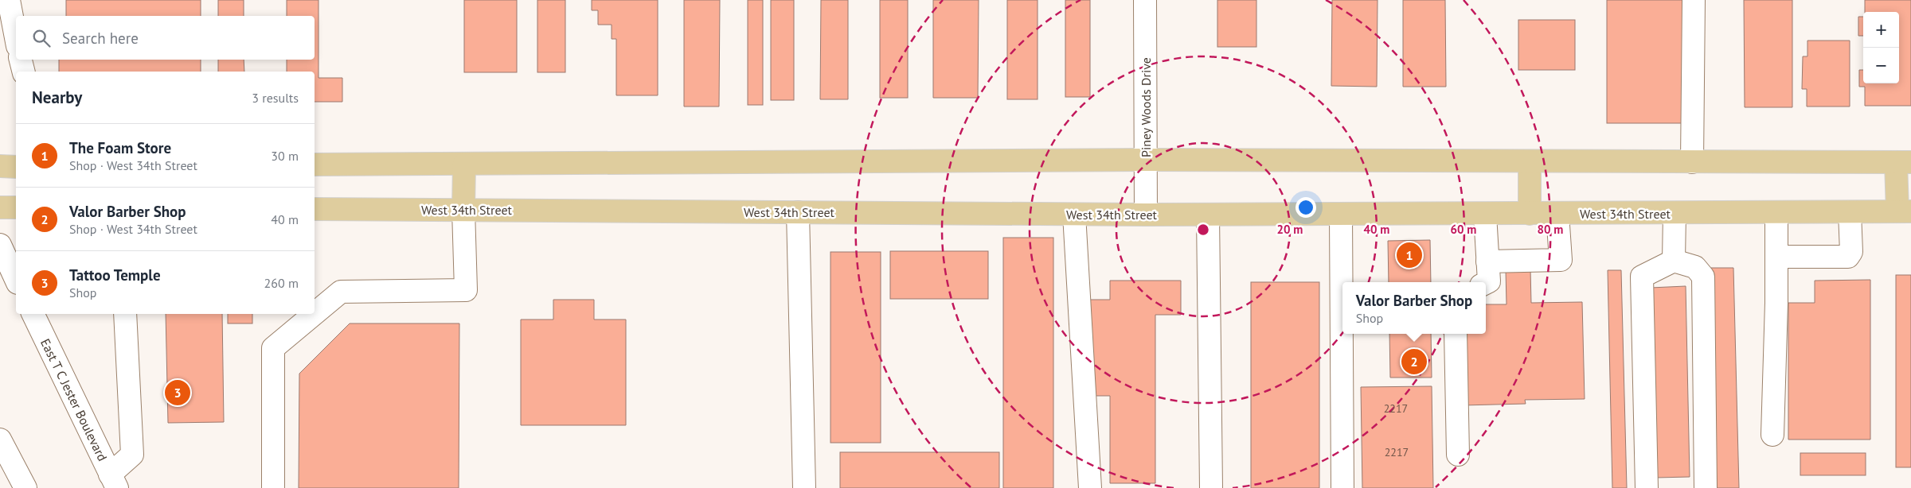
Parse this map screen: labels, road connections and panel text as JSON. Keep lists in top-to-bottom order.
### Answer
{
  "streets": {
    "main road": ["West 34th Street"],
    "street": ["Piney Woods Drive", "East T C Jester Boulevard"]
  },
  "crossings": [
    ["Piney Woods Drive", "West 34th Street"]
  ],
  "house_numbers": ["2217", "2217"],
  "page": {
    "map_buttons": ["+", "−"],
    "search": "Search here",
    "heading": ["Nearby", "3 results"],
    "list": [
      {
        "mark": "1",
        "name": "The Foam Store",
        "note": "Shop · West 34th Street",
        "value": "30 m"
      },
      {
        "mark": "2",
        "name": "Valor Barber Shop",
        "note": "Shop · West 34th Street",
        "value": "40 m"
      },
      {
        "mark": "3",
        "name": "Tattoo Temple",
        "note": "Shop",
        "value": "260 m"
      }
    ],
    "pins": ["1", "2", "3"],
    "popup": ["Valor Barber Shop", "Shop"]
  },
  "rings": [
    "20 m",
    "40 m",
    "60 m",
    "80 m"
  ]
}
